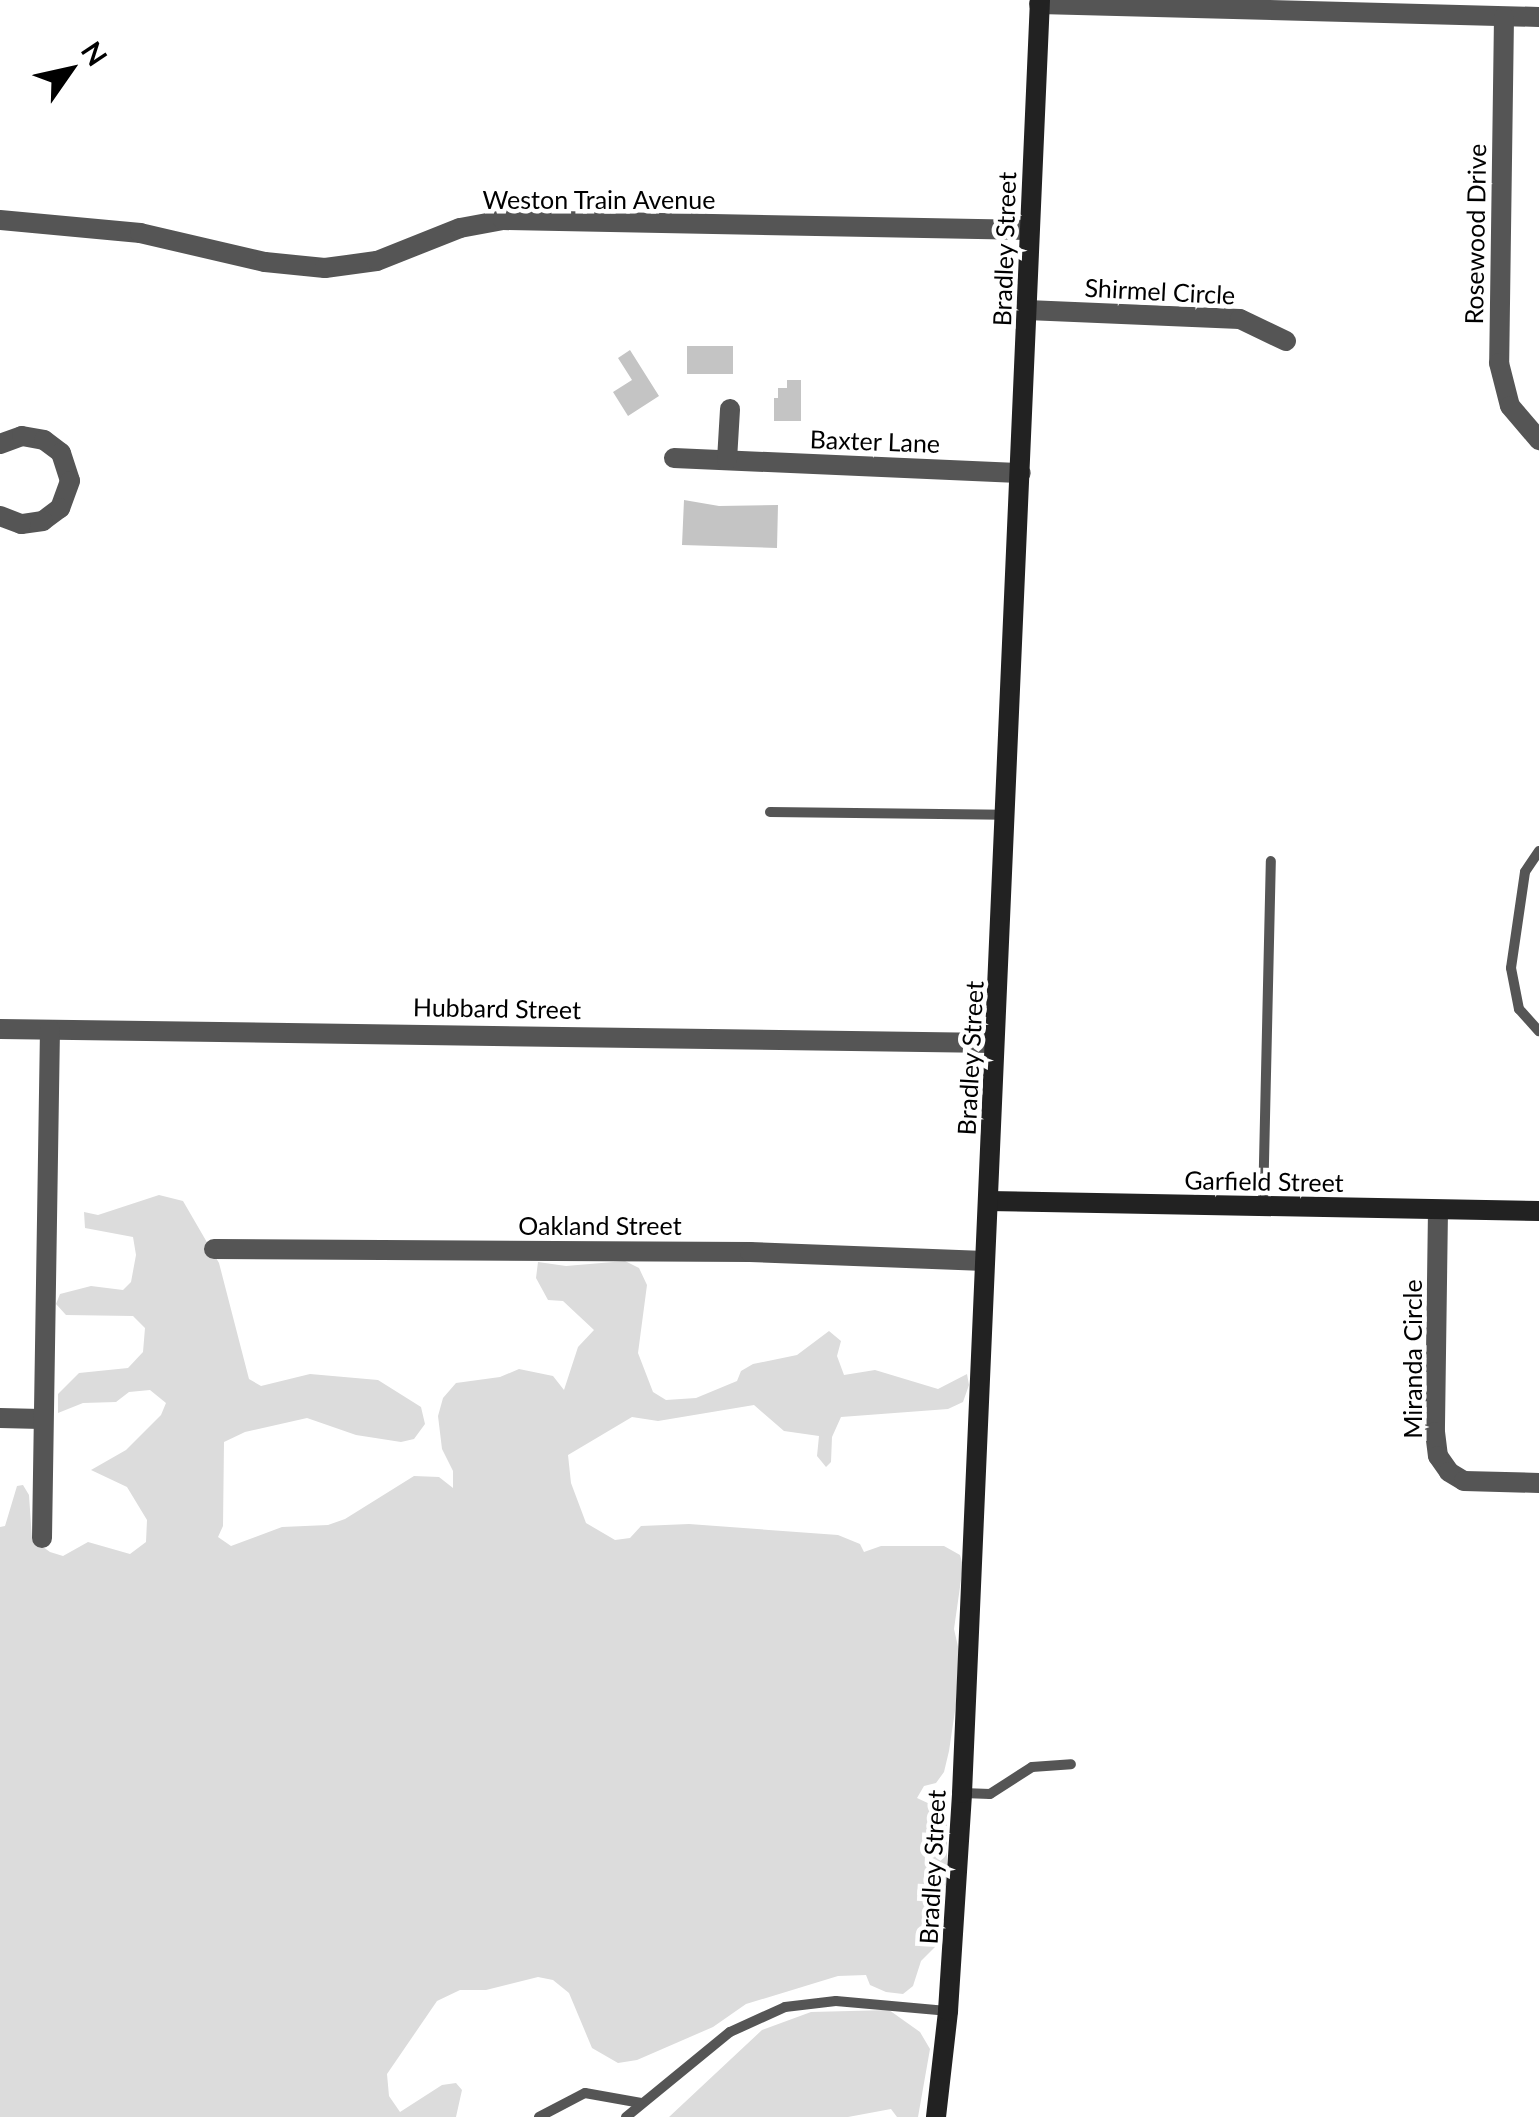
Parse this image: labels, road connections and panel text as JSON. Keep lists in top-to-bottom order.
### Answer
{
  "streets": {
    "main road": ["Bradley Street", "Garfield Street"],
    "street": [
      "Weston Train Avenue",
      "Rosewood Drive",
      "Shirmel Circle",
      "Baxter Lane",
      "Hubbard Street",
      "Oakland Street",
      "Miranda Circle"
    ]
  },
  "crossings": [
    ["Weston Train Avenue", "Bradley Street"],
    ["Bradley Street", "Shirmel Circle"],
    ["Bradley Street", "Baxter Lane"],
    ["Bradley Street", "Hubbard Street"],
    ["Bradley Street", "Garfield Street"],
    ["Bradley Street", "Oakland Street"],
    ["Garfield Street", "Miranda Circle"]
  ],
  "north": "top right"
}
